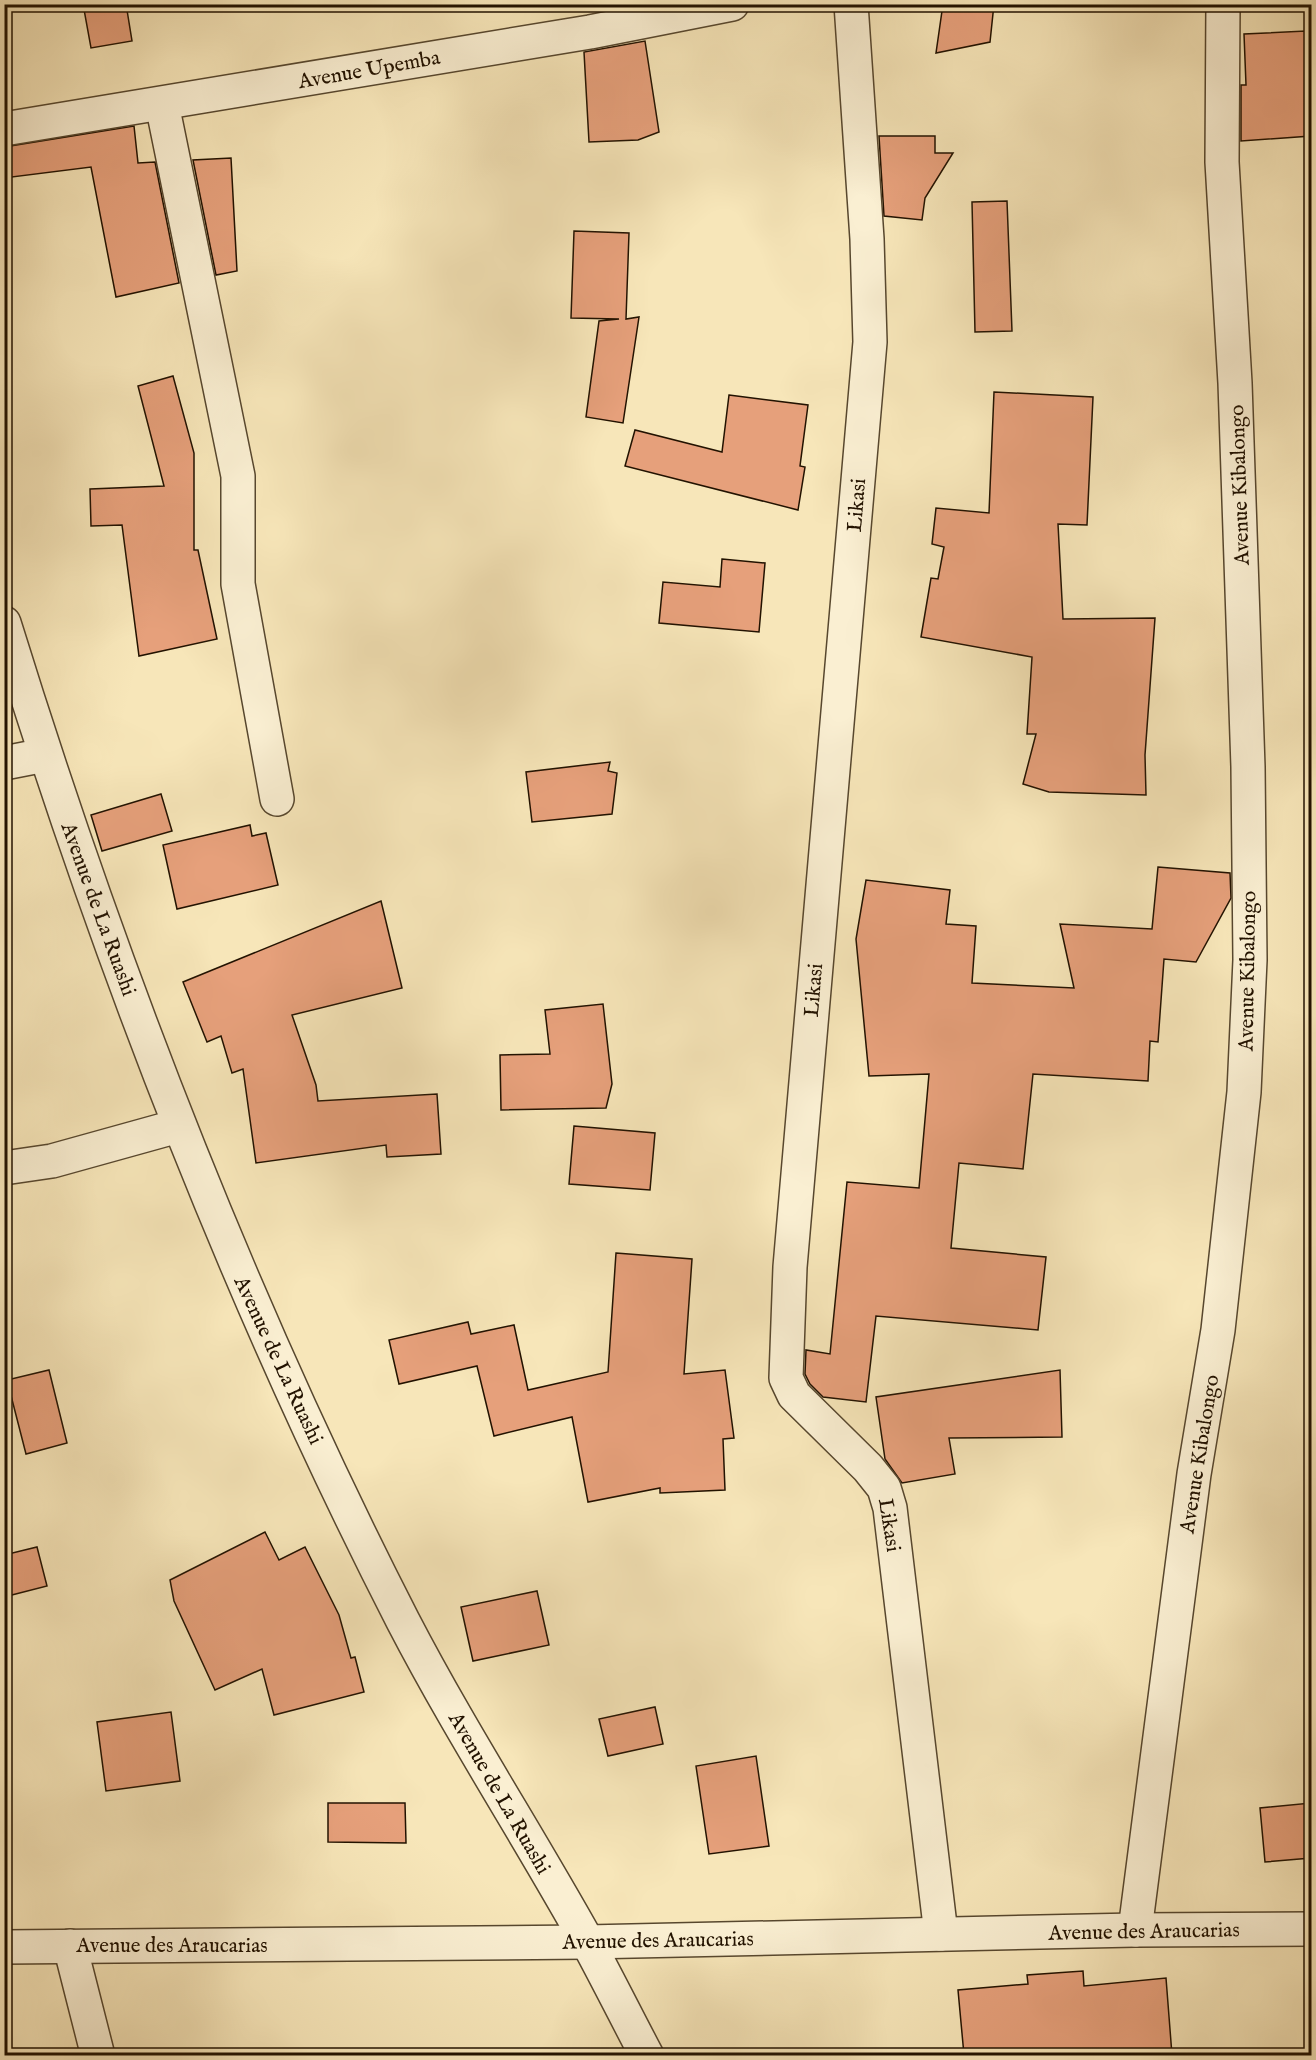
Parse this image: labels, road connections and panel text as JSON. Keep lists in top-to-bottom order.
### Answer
{
  "streets": {
    "street": [
      "Avenue Upemba",
      "Avenue Kibalongo",
      "Likasi",
      "Avenue de La Ruashi",
      "Avenue des Araucarias"
    ]
  },
  "crossings": [
    ["Avenue Kibalongo", "Avenue des Araucarias"],
    ["Likasi", "Avenue des Araucarias"],
    ["Avenue de La Ruashi", "Avenue des Araucarias"]
  ]
}
